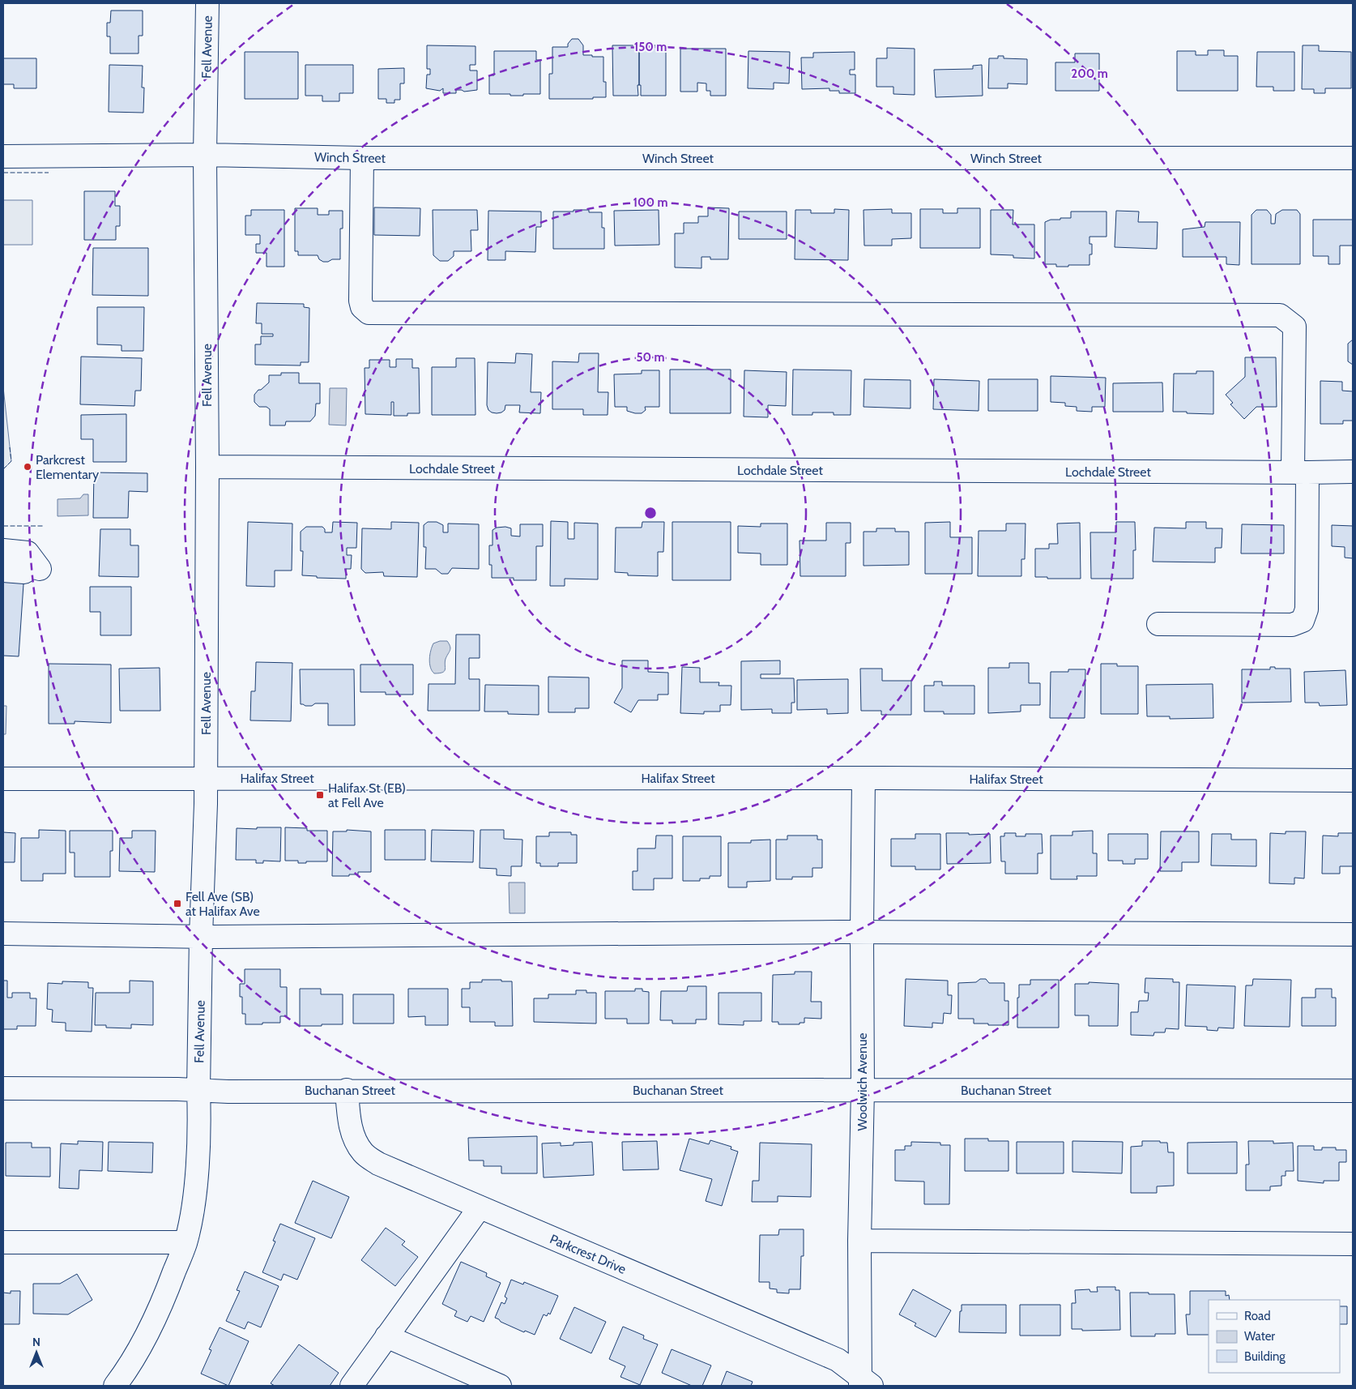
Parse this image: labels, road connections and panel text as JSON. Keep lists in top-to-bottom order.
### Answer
{
  "streets": {
    "street": [
      "Fell Avenue",
      "Winch Street",
      "Lochdale Street",
      "Halifax Street",
      "Woolwich Avenue",
      "Buchanan Street",
      "Parkcrest Drive"
    ]
  },
  "crossings": [
    ["Fell Avenue", "Winch Street"],
    ["Fell Avenue", "Lochdale Street"],
    ["Fell Avenue", "Halifax Street"],
    ["Fell Avenue", "Buchanan Street"],
    ["Halifax Street", "Woolwich Avenue"],
    ["Woolwich Avenue", "Buchanan Street"],
    ["Woolwich Avenue", "Parkcrest Drive"],
    ["Buchanan Street", "Parkcrest Drive"]
  ],
  "places": {
    "other": ["Parkcrest Elementary"],
    "transit": ["Halifax St (EB) at Fell Ave", "Fell Ave (SB) at Halifax Ave"]
  },
  "legend": ["Road", "Water", "Building"],
  "north": "top",
  "rings": [
    "150 m",
    "200 m",
    "100 m",
    "50 m"
  ]
}
